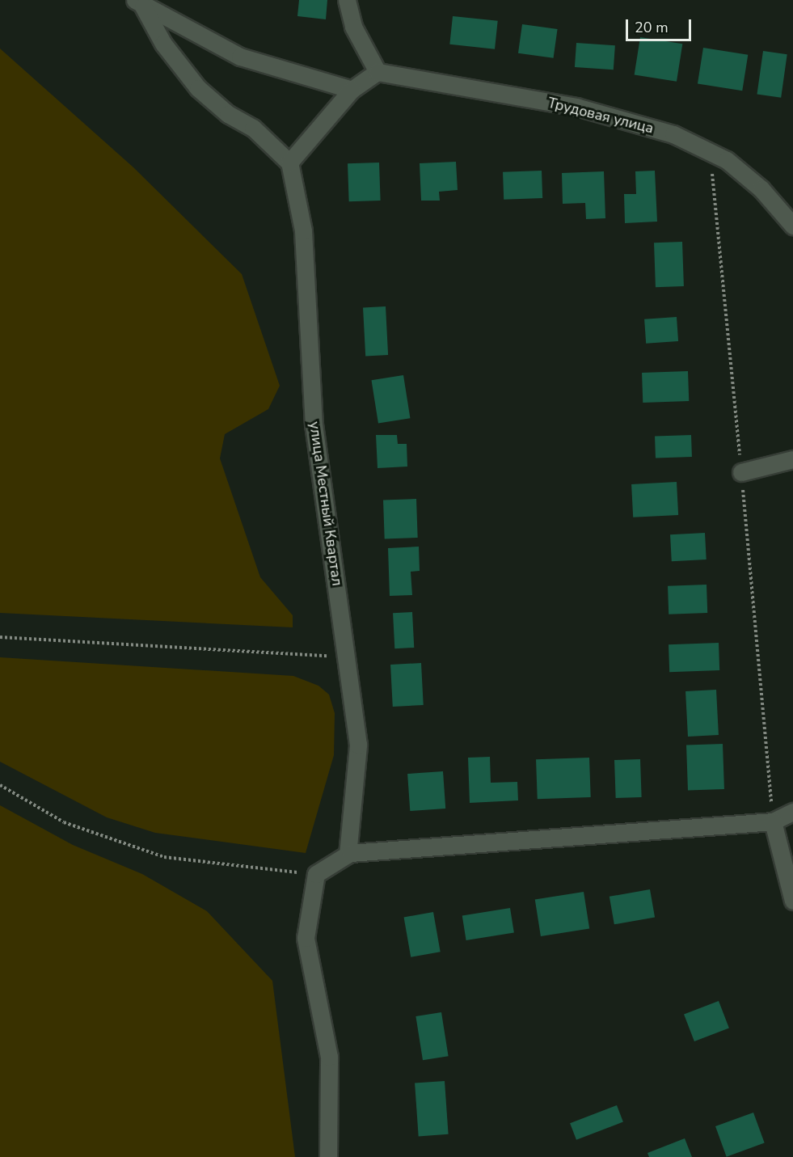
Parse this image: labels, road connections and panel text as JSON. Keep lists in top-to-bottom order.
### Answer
{
  "streets": {
    "street": ["Трудовая улица", "улица Местный Квартал"]
  },
  "scale_bar": "20 m"
}
